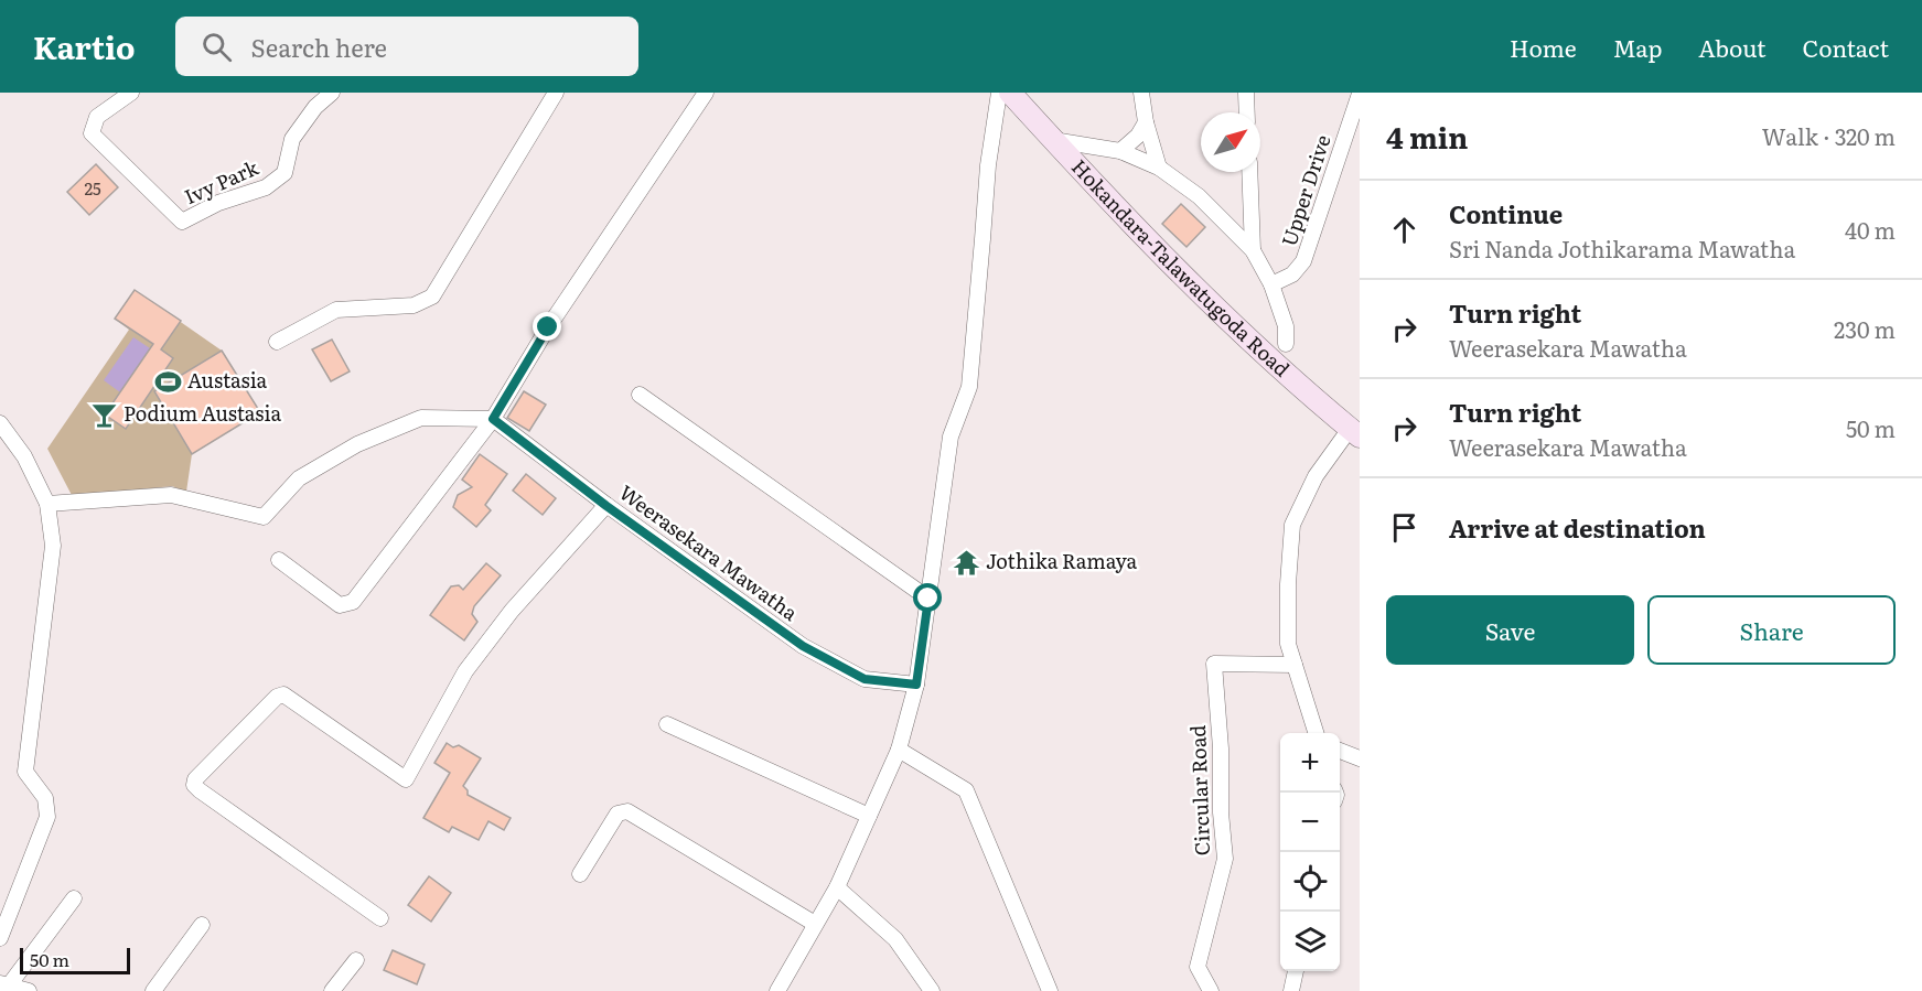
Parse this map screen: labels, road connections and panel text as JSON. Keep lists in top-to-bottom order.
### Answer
{
  "streets": {
    "main road": ["Hokandara-Talawatugoda Road"],
    "street": [
      "Ivy Park",
      "Upper Drive",
      "Weerasekara Mawatha",
      "Circular Road"
    ]
  },
  "places": {
    "sports": ["Austasia"],
    "bar": ["Podium Austasia"],
    "temple": ["Jothika Ramaya"]
  },
  "house_numbers": ["25"],
  "scale_bar": "50 m",
  "north": "top right",
  "page": {
    "header": "Kartio",
    "search": "Search here",
    "nav": [
      "Home",
      "Map",
      "About",
      "Contact"
    ],
    "heading": ["4 min", "Walk · 320 m"],
    "list": [
      ["Continue", "Sri Nanda Jothikarama Mawatha", "40 m"],
      ["Turn right", "Weerasekara Mawatha", "230 m"],
      ["Turn right", "Weerasekara Mawatha", "50 m"],
      "Arrive at destination"
    ],
    "buttons": ["Save", "Share"],
    "map_buttons": ["+", "−"],
    "scale": "50 m"
  }
}
